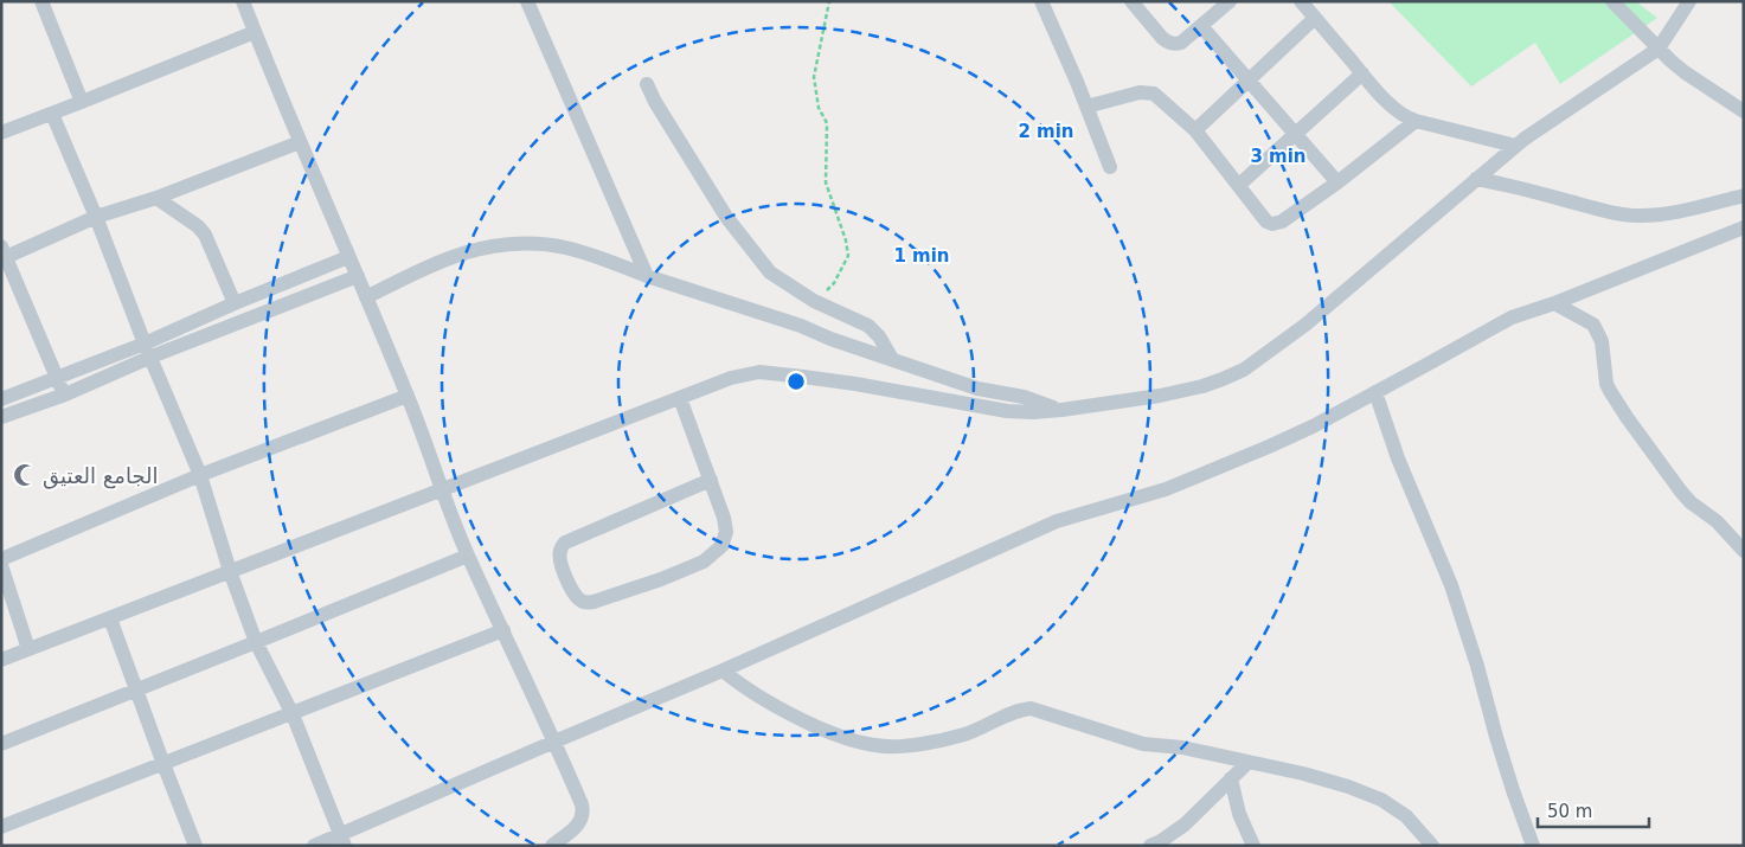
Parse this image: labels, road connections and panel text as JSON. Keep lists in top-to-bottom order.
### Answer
{
  "places": {
    "mosque": ["الجامع العتيق"]
  },
  "scale_bar": "50 m",
  "rings": ["2 min", "3 min", "1 min"]
}
